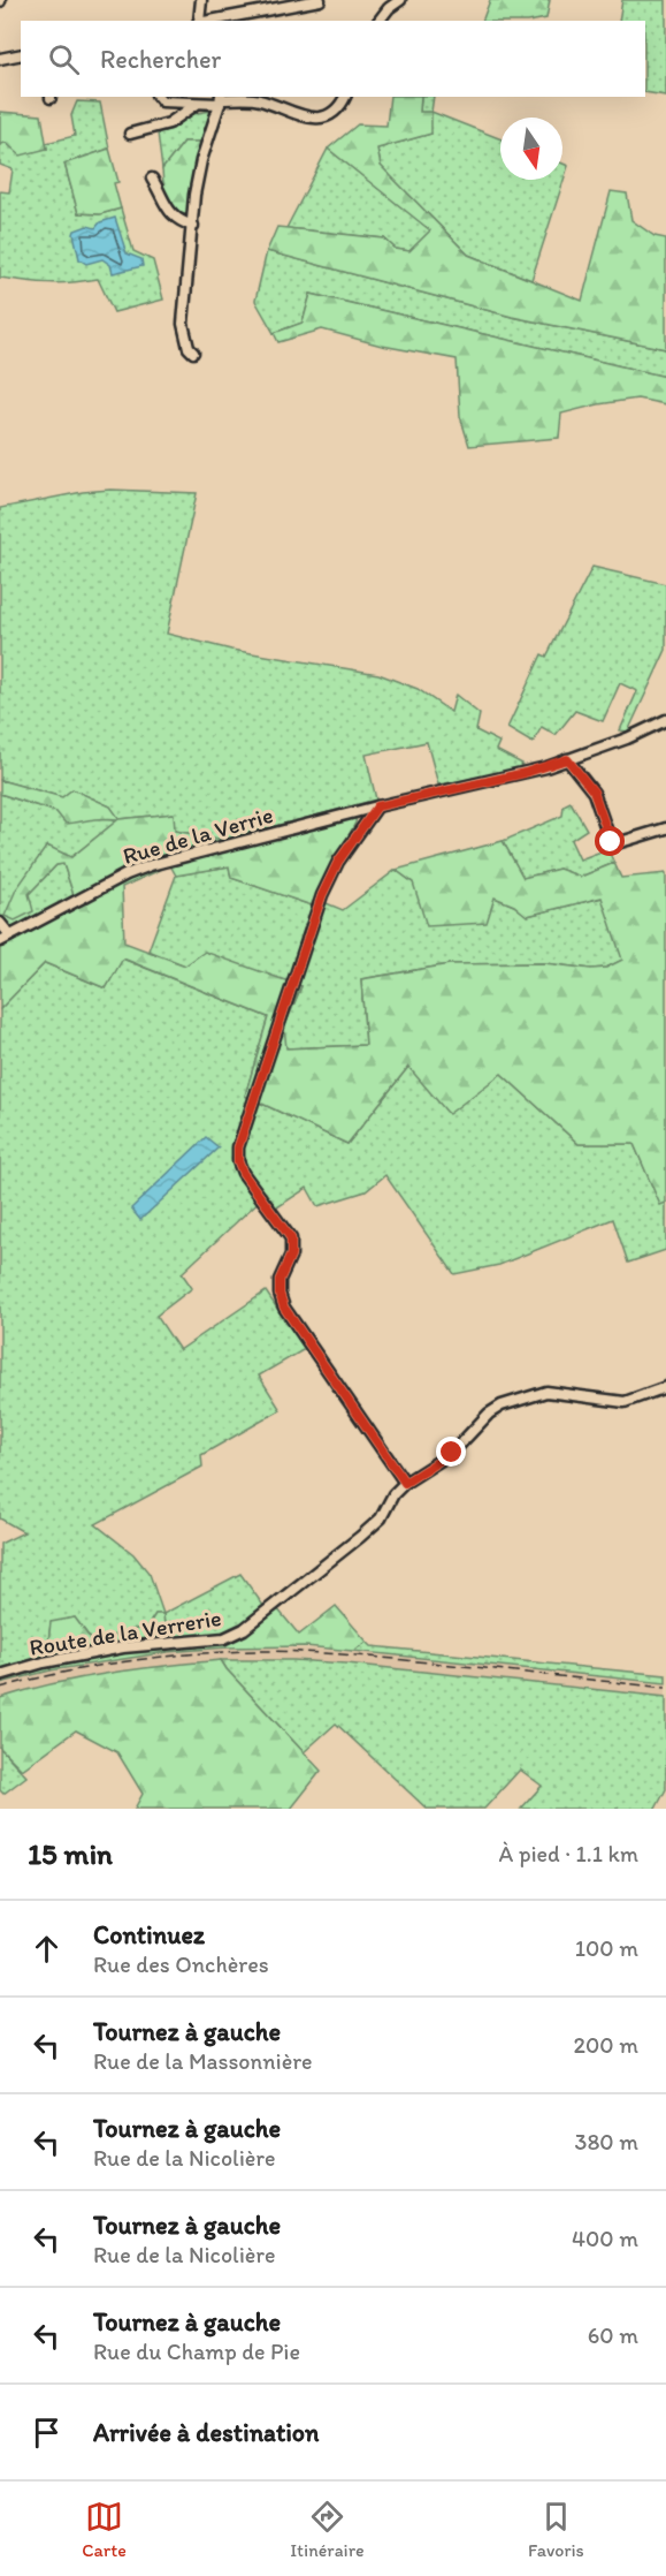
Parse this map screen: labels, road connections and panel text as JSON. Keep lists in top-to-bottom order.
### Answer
{
  "streets": {
    "street": ["Rue de la Verrie", "Route de la Verrerie"]
  },
  "north": "bottom",
  "page": {
    "search": "Rechercher",
    "heading": ["15 min", "À pied · 1.1 km"],
    "list": [
      ["Continuez", "Rue des Onchères", "100 m"],
      ["Tournez à gauche", "Rue de la Massonnière", "200 m"],
      ["Tournez à gauche", "Rue de la Nicolière", "380 m"],
      ["Tournez à gauche", "Rue de la Nicolière", "400 m"],
      ["Tournez à gauche", "Rue du Champ de Pie", "60 m"],
      "Arrivée à destination"
    ],
    "nav": ["Carte", "Itinéraire", "Favoris"]
  }
}
